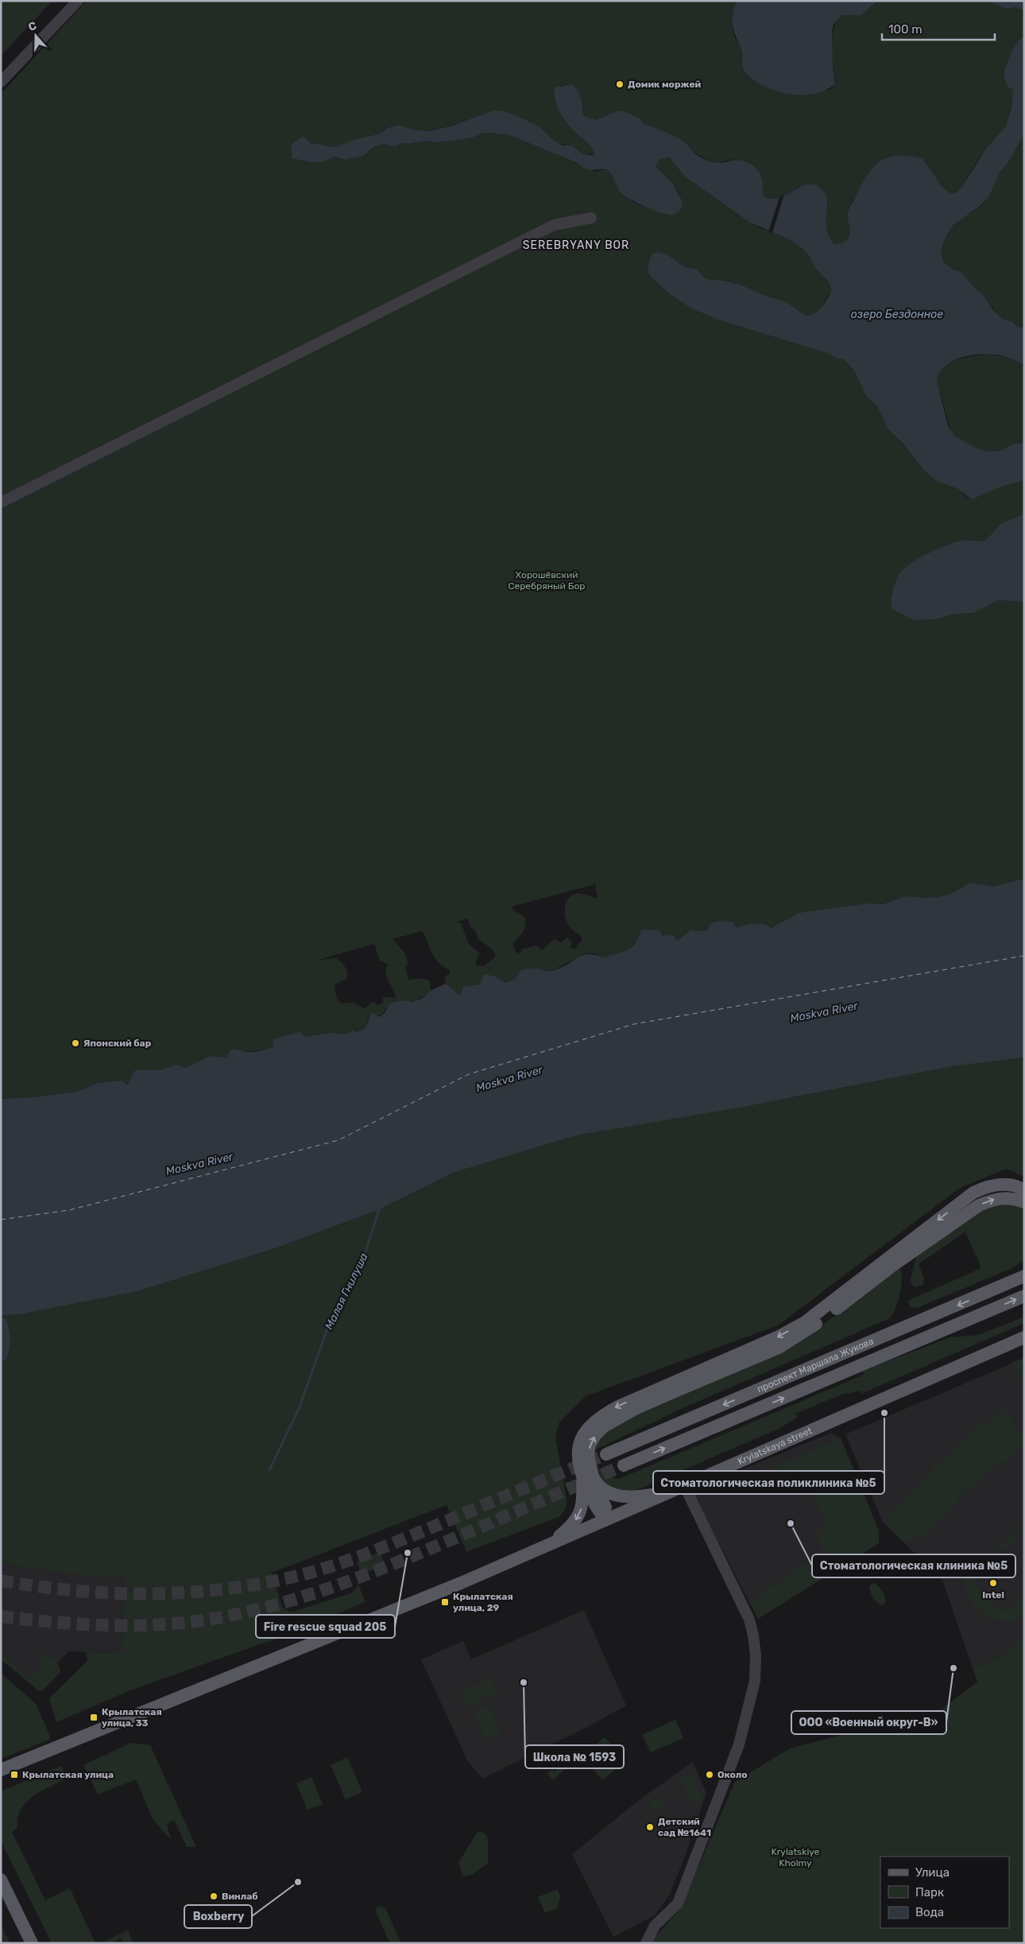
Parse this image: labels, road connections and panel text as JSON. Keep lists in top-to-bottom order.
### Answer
{
  "streets": {
    "main road": ["проспект Маршала Жукова", "Krylatskaya street"]
  },
  "districts": ["SEREBRYANY BOR"],
  "water": ["озеро Бездонное", "Moskva River", "Малая Гнилуша"],
  "parks": ["Хорошёвский Серебряный Бор", "Krylatskiye Kholmy"],
  "places": {
    "other": [
      "Домик моржей",
      "Японский бар",
      "Стоматологическая поликлиника №5",
      "Стоматологическая клиника №5",
      "Fire rescue squad 205",
      "Intel",
      "ООО «Военный округ-В»",
      "Школа № 1593",
      "Около",
      "Детский сад №1641",
      "Boxberry",
      "Винлаб"
    ],
    "transit": ["Крылатская улица, 29", "Крылатская улица, 33", "Крылатская улица"]
  },
  "legend": ["Улица", "Парк", "Вода"],
  "scale_bar": "100 m",
  "north": "top"
}
